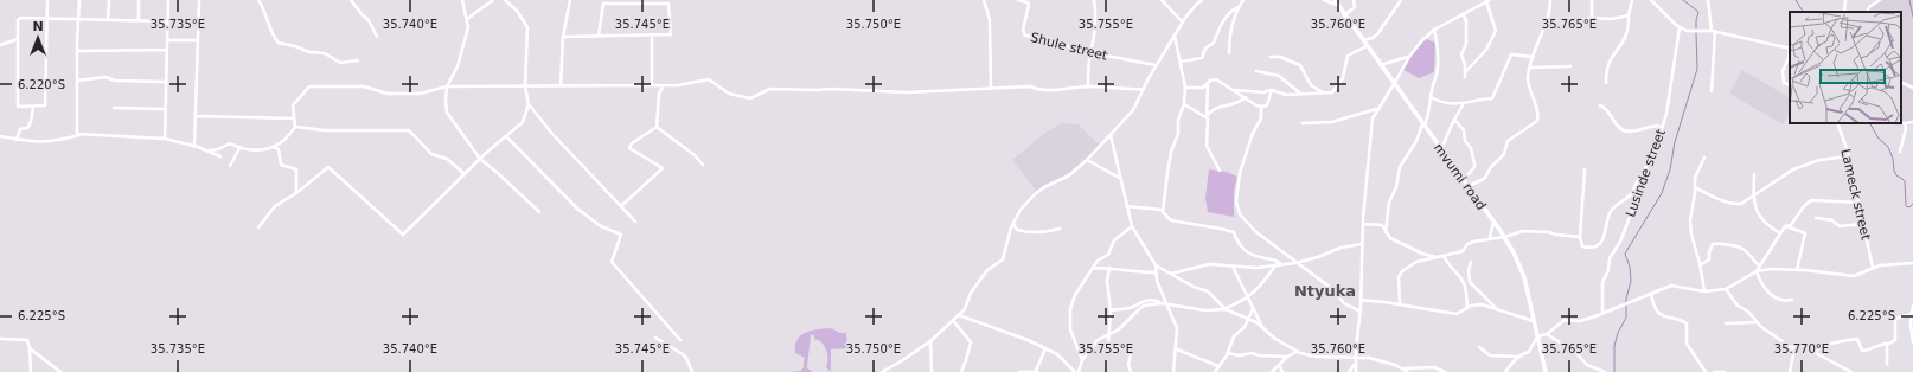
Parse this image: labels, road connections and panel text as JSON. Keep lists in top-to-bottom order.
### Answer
{
  "streets": {
    "street": [
      "Shule street",
      "Lusinde street",
      "mvumi road",
      "Lameck street"
    ]
  },
  "districts": ["Ntyuka"],
  "north": "top",
  "coordinates": [
    "35.735°E",
    "35.740°E",
    "35.745°E",
    "35.750°E",
    "35.755°E",
    "35.760°E",
    "35.765°E",
    "6.220°S",
    "6.225°S",
    "35.770°E"
  ]
}
